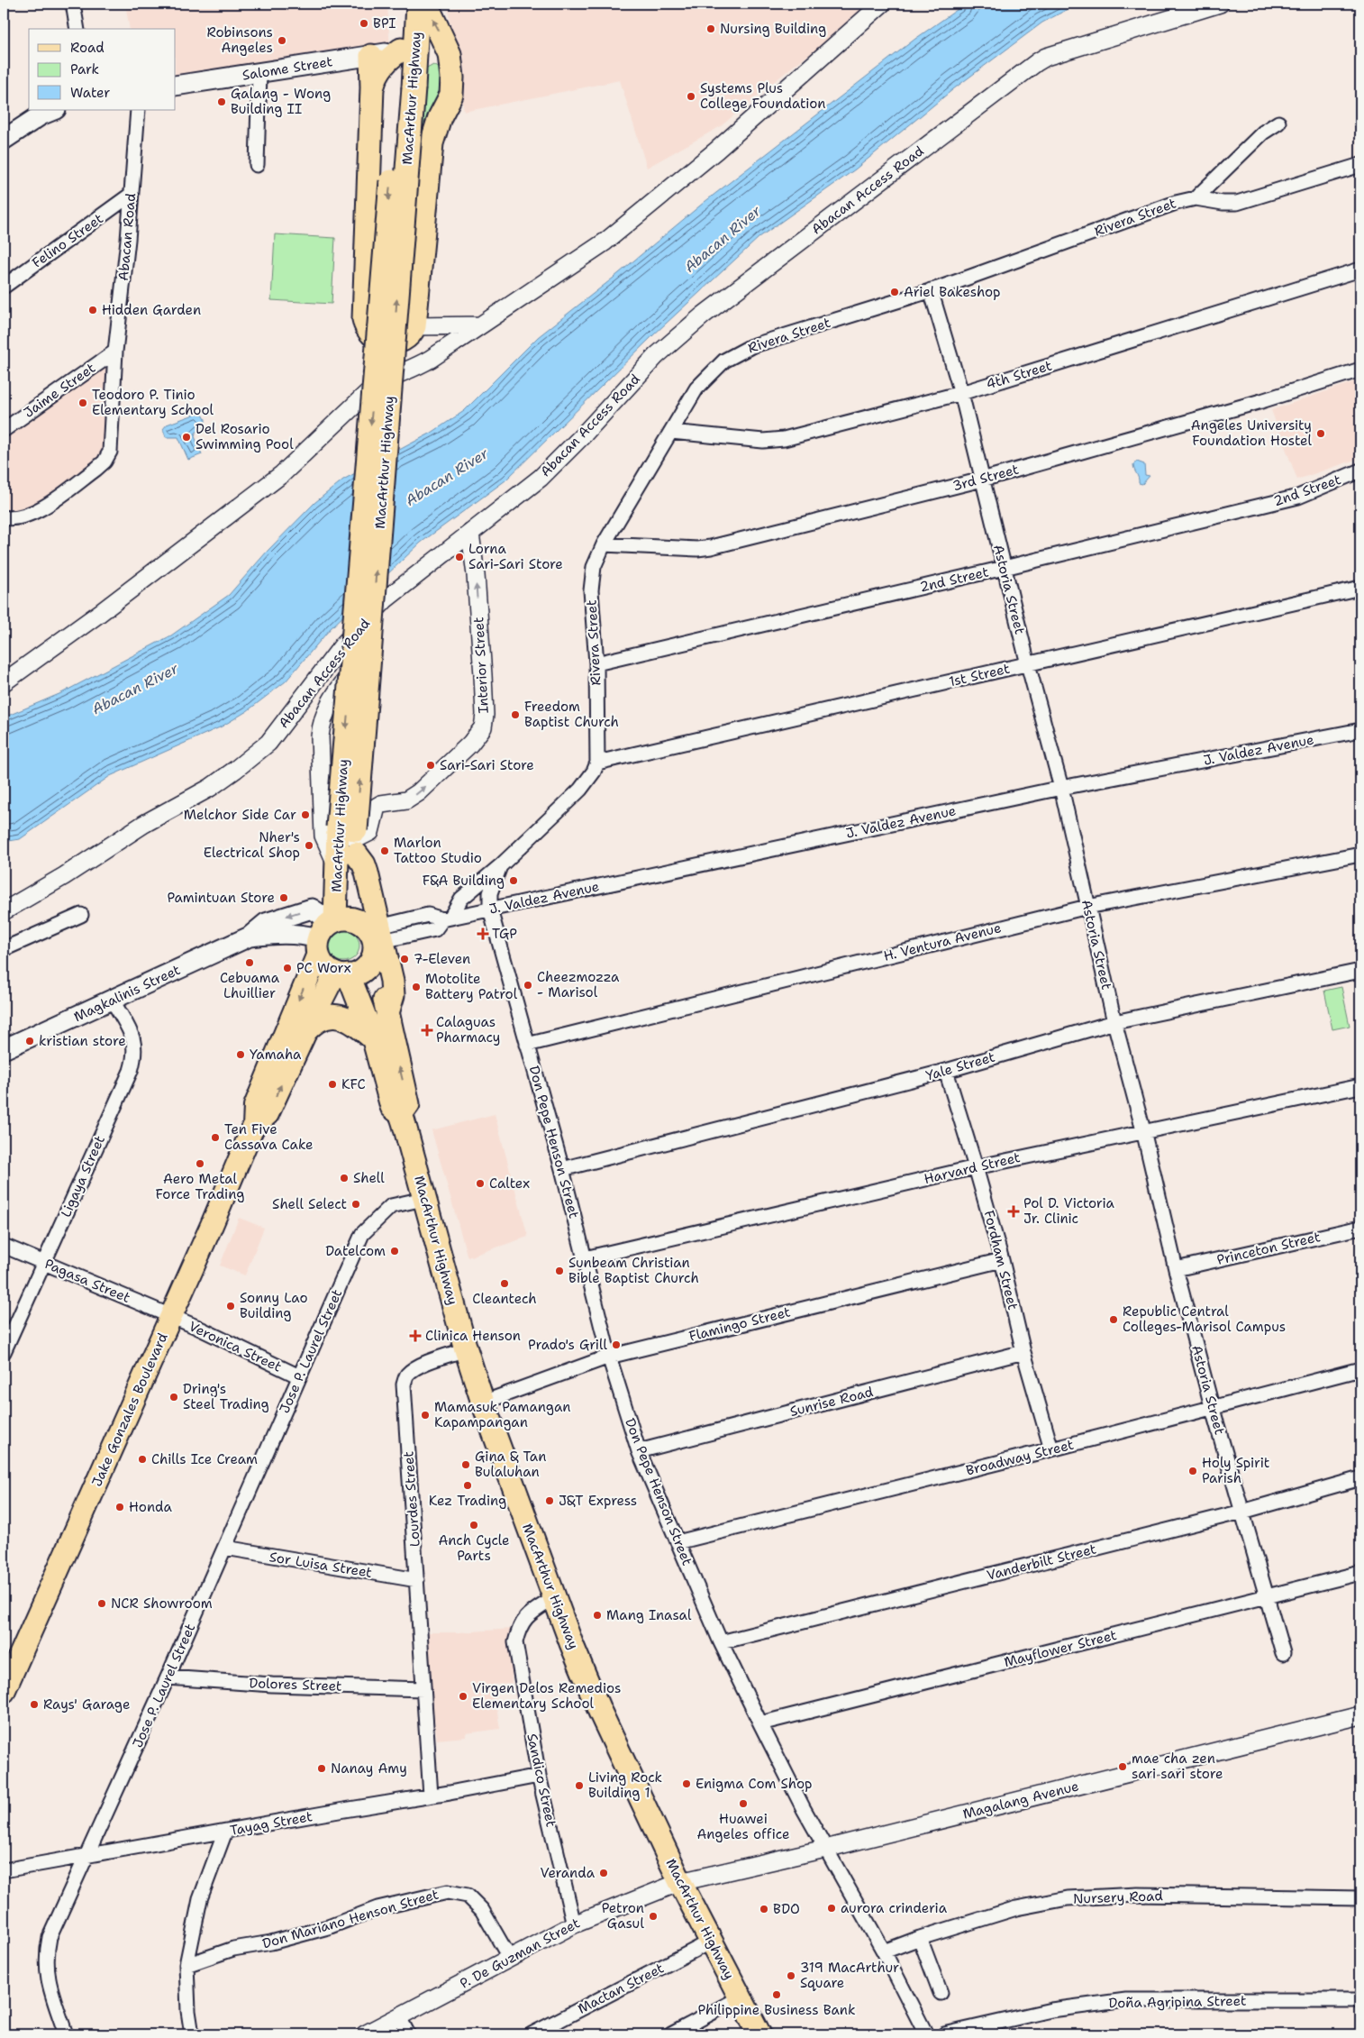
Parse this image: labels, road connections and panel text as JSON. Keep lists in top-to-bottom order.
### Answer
{
  "streets": {
    "highway": ["MacArthur Highway"],
    "main road": ["Salome Street", "Magkalinis Street", "Jake Gonzales Boulevard"],
    "street": [
      "Abacan Access Road",
      "Rivera Street",
      "Abacan Road",
      "Felino Street",
      "4th Street",
      "Jaime Street",
      "3rd Street",
      "2nd Street",
      "Astoria Street",
      "Interior Street",
      "1st Street",
      "J. Valdez Avenue",
      "H. Ventura Avenue",
      "Yale Street",
      "Don Pepe Henson Street",
      "Harvard Street",
      "Ligaya Street",
      "Princeton Street",
      "Fordham Street",
      "Pagasa Street",
      "Flamingo Street",
      "Veronica Street",
      "Jose P. Laurel Street",
      "Sunrise Road",
      "Broadway Street",
      "Lourdes Street",
      "Vanderbilt Street",
      "Sor Luisa Street",
      "Mayflower Street",
      "Dolores Street",
      "Sandico Street",
      "Magalang Avenue",
      "Tayag Street",
      "Nursery Road",
      "Don Mariano Henson Street",
      "P. De Guzman Street",
      "Mactan Street",
      "Doña Agripina Street"
    ]
  },
  "crossings": [
    ["Salome Street", "MacArthur Highway"],
    ["MacArthur Highway", "Interior Street"],
    ["MacArthur Highway", "J. Valdez Avenue"],
    ["MacArthur Highway", "Magkalinis Street"],
    ["MacArthur Highway", "Flamingo Street"],
    ["MacArthur Highway", "Jose P. Laurel Street"],
    ["MacArthur Highway", "Jake Gonzales Boulevard"],
    ["MacArthur Highway", "Lourdes Street"],
    ["MacArthur Highway", "Sandico Street"],
    ["MacArthur Highway", "Magalang Avenue"],
    ["MacArthur Highway", "P. De Guzman Street"],
    ["MacArthur Highway", "Mactan Street"],
    ["Abacan Access Road", "Interior Street"],
    ["Rivera Street", "4th Street"],
    ["Rivera Street", "3rd Street"],
    ["Rivera Street", "2nd Street"],
    ["Rivera Street", "Astoria Street"],
    ["Rivera Street", "1st Street"],
    ["Abacan Road", "Felino Street"],
    ["Abacan Road", "Jaime Street"],
    ["4th Street", "Astoria Street"],
    ["3rd Street", "Astoria Street"],
    ["2nd Street", "Astoria Street"],
    ["Astoria Street", "1st Street"],
    ["Astoria Street", "J. Valdez Avenue"],
    ["Astoria Street", "H. Ventura Avenue"],
    ["Astoria Street", "Yale Street"],
    ["Astoria Street", "Harvard Street"],
    ["Astoria Street", "Princeton Street"],
    ["Astoria Street", "Broadway Street"],
    ["Astoria Street", "Vanderbilt Street"],
    ["Astoria Street", "Mayflower Street"],
    ["J. Valdez Avenue", "Magkalinis Street"],
    ["J. Valdez Avenue", "Don Pepe Henson Street"],
    ["J. Valdez Avenue", "Jake Gonzales Boulevard"],
    ["H. Ventura Avenue", "Don Pepe Henson Street"],
    ["Magkalinis Street", "Ligaya Street"],
    ["Magkalinis Street", "Jake Gonzales Boulevard"],
    ["Yale Street", "Don Pepe Henson Street"],
    ["Yale Street", "Fordham Street"],
    ["Don Pepe Henson Street", "Harvard Street"],
    ["Don Pepe Henson Street", "Flamingo Street"],
    ["Don Pepe Henson Street", "Sunrise Road"],
    ["Don Pepe Henson Street", "Broadway Street"],
    ["Don Pepe Henson Street", "Vanderbilt Street"],
    ["Don Pepe Henson Street", "Mayflower Street"],
    ["Don Pepe Henson Street", "Magalang Avenue"],
    ["Don Pepe Henson Street", "Nursery Road"],
    ["Harvard Street", "Fordham Street"],
    ["Ligaya Street", "Pagasa Street"],
    ["Fordham Street", "Flamingo Street"],
    ["Fordham Street", "Sunrise Road"],
    ["Fordham Street", "Broadway Street"],
    ["Pagasa Street", "Veronica Street"],
    ["Pagasa Street", "Jake Gonzales Boulevard"],
    ["Veronica Street", "Jose P. Laurel Street"],
    ["Veronica Street", "Jake Gonzales Boulevard"],
    ["Jose P. Laurel Street", "Sor Luisa Street"],
    ["Jose P. Laurel Street", "Dolores Street"],
    ["Jose P. Laurel Street", "Tayag Street"],
    ["Lourdes Street", "Sor Luisa Street"],
    ["Lourdes Street", "Dolores Street"],
    ["Lourdes Street", "Tayag Street"],
    ["Sandico Street", "Tayag Street"],
    ["Sandico Street", "P. De Guzman Street"],
    ["Magalang Avenue", "P. De Guzman Street"],
    ["Don Mariano Henson Street", "P. De Guzman Street"]
  ],
  "water": ["Abacan River"],
  "places": {
    "other": [
      "BPI",
      "Nursing Building",
      "Robinsons Angeles",
      "Systems Plus College Foundation",
      "Galang - Wong Building II",
      "Ariel Bakeshop",
      "Hidden Garden",
      "Teodoro P. Tinio Elementary School",
      "Angeles University Foundation Hostel",
      "Del Rosario Swimming Pool",
      "Lorna Sari-Sari Store",
      "Freedom Baptist Church",
      "Sari-Sari Store",
      "Melchor Side Car",
      "Nher's Electrical Shop",
      "Marlon Tattoo Studio",
      "F&A Building",
      "Pamintuan Store",
      "7-Eleven",
      "Cebuama Lhuillier",
      "PC Worx",
      "Cheezmozza - Marisol",
      "Motolite Battery Patrol",
      "kristian store",
      "Yamaha",
      "KFC",
      "Ten Five Cassava Cake",
      "Aero Metal Force Trading",
      "Shell",
      "Caltex",
      "Shell Select",
      "Datelcom",
      "Sunbeam Christian Bible Baptist Church",
      "Cleantech",
      "Sonny Lao Building",
      "Republic Central Colleges-Marisol Campus",
      "Prado's Grill",
      "Dring's Steel Trading",
      "Mamasuk Pamangan Kapampangan",
      "Chills Ice Cream",
      "Gina & Tan Bulaluhan",
      "Holy Spirit Parish",
      "Kez Trading",
      "J&T Express",
      "Honda",
      "Anch Cycle Parts",
      "NCR Showroom",
      "Mang Inasal",
      "Virgen Delos Remedios Elementary School",
      "Rays' Garage",
      "mae cha zen sari sari store",
      "Nanay Amy",
      "Enigma Com Shop",
      "Living Rock Building 1",
      "Huawei Angeles office",
      "Veranda",
      "aurora crinderia",
      "BDO",
      "Petron Gasul",
      "319 MacArthur Square",
      "Philippine Business Bank"
    ],
    "health": [
      "TGP",
      "Calaguas Pharmacy",
      "Pol D. Victoria Jr. Clinic",
      "Clinica Henson"
    ]
  },
  "legend": ["Road", "Park", "Water"]
}
